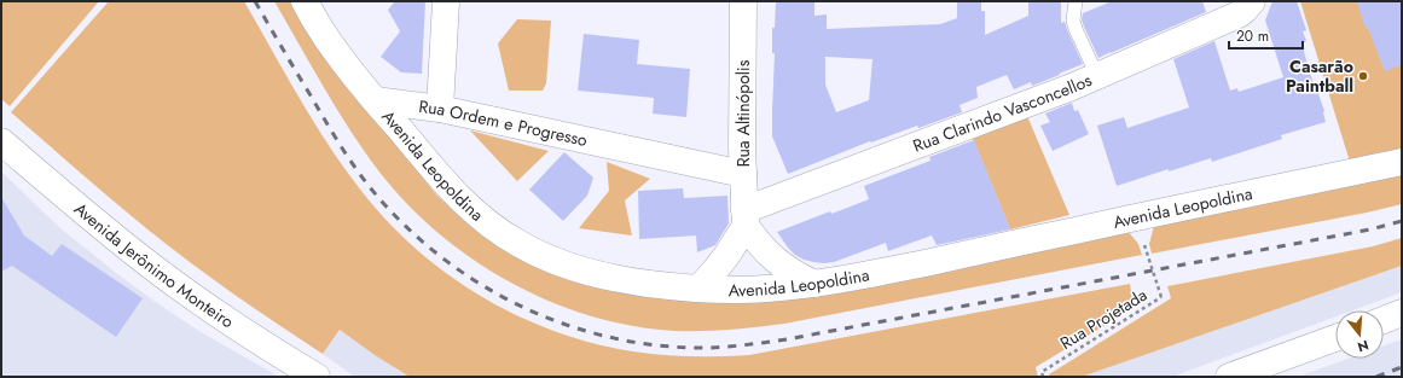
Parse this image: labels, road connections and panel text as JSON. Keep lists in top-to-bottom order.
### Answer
{
  "streets": {
    "street": [
      "Rua Clarindo Vasconcellos",
      "Rua Altinópolis",
      "Rua Ordem e Progresso",
      "Avenida Leopoldina",
      "Avenida Jerônimo Monteiro"
    ],
    "path": ["Rua Projetada"]
  },
  "crossings": [
    ["Rua Clarindo Vasconcellos", "Rua Altinópolis"],
    ["Rua Altinópolis", "Rua Ordem e Progresso"],
    ["Rua Ordem e Progresso", "Avenida Leopoldina"]
  ],
  "places": ["Casarão Paintball"],
  "scale_bar": "20 m",
  "north": "bottom"
}
